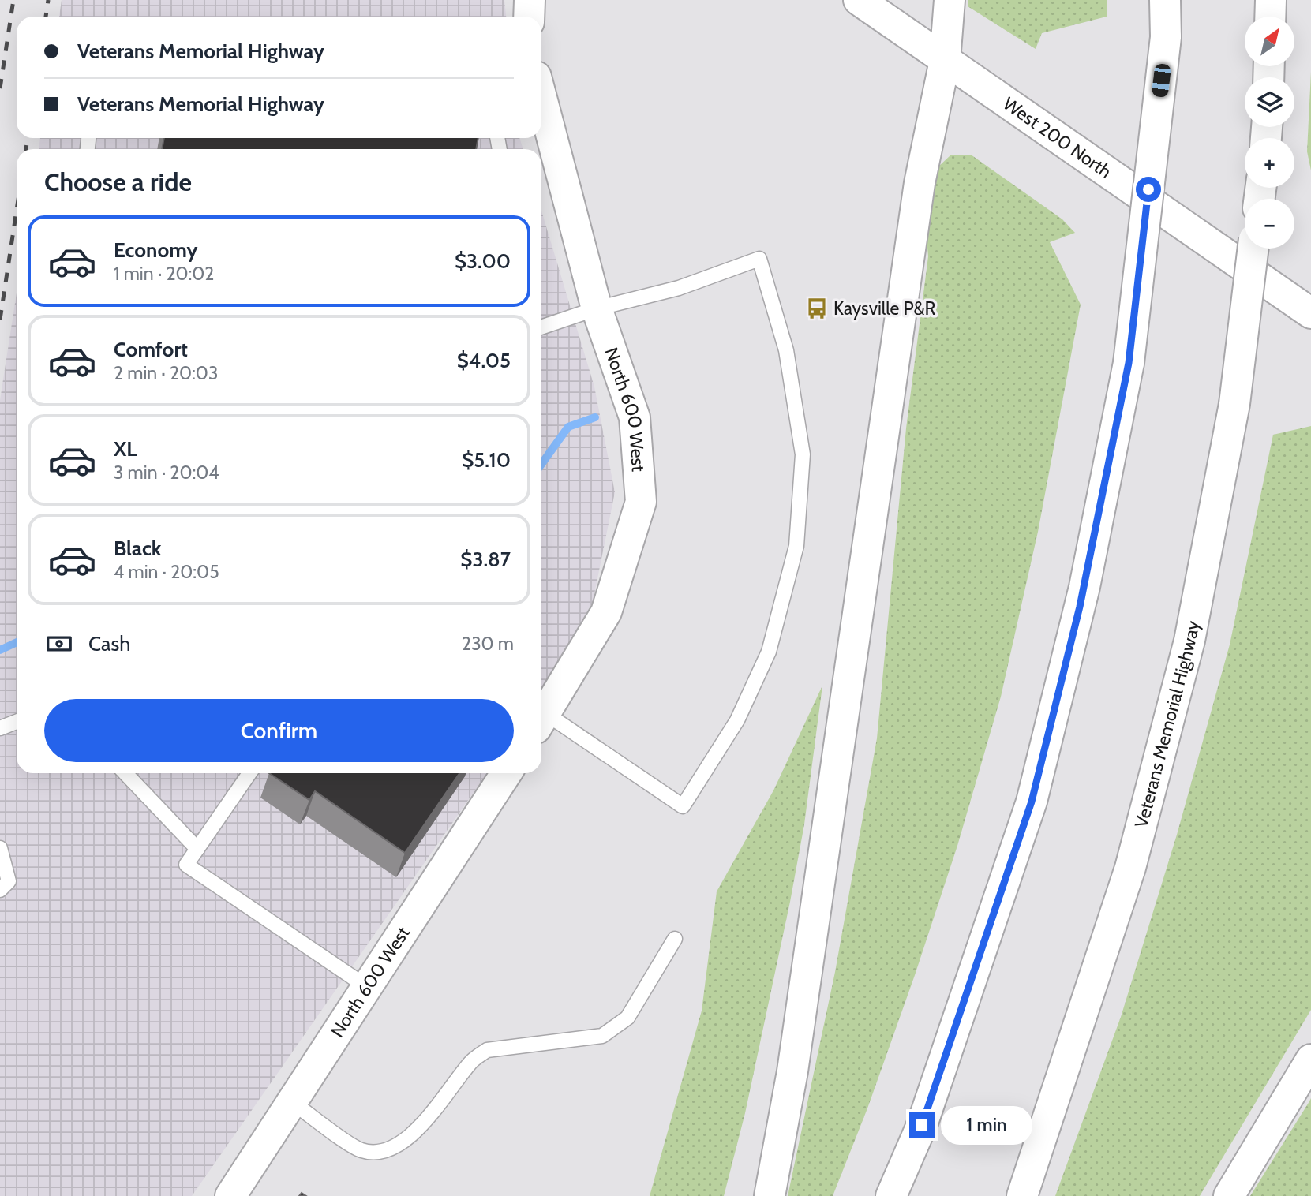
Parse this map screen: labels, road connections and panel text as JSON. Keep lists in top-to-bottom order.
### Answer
{
  "streets": {
    "main road": ["West 200 North", "North 600 West", "Veterans Memorial Highway"]
  },
  "places": {
    "bus stop": ["Kaysville P&R"]
  },
  "north": "top right",
  "page": {
    "map_buttons": ["+", "−"],
    "banner": ["Veterans Memorial Highway", "Veterans Memorial Highway"],
    "heading": "Choose a ride",
    "list": [
      {
        "name": "Economy",
        "note": "1 min · 20:02",
        "value": "$3.00"
      },
      {
        "name": "Comfort",
        "note": "2 min · 20:03",
        "value": "$4.05"
      },
      {
        "name": "XL",
        "note": "3 min · 20:04",
        "value": "$5.10"
      },
      {
        "name": "Black",
        "note": "4 min · 20:05",
        "value": "$3.87"
      }
    ],
    "pay": ["Cash", "230 m"],
    "buttons": "Confirm",
    "bubble": "1 min"
  }
}
